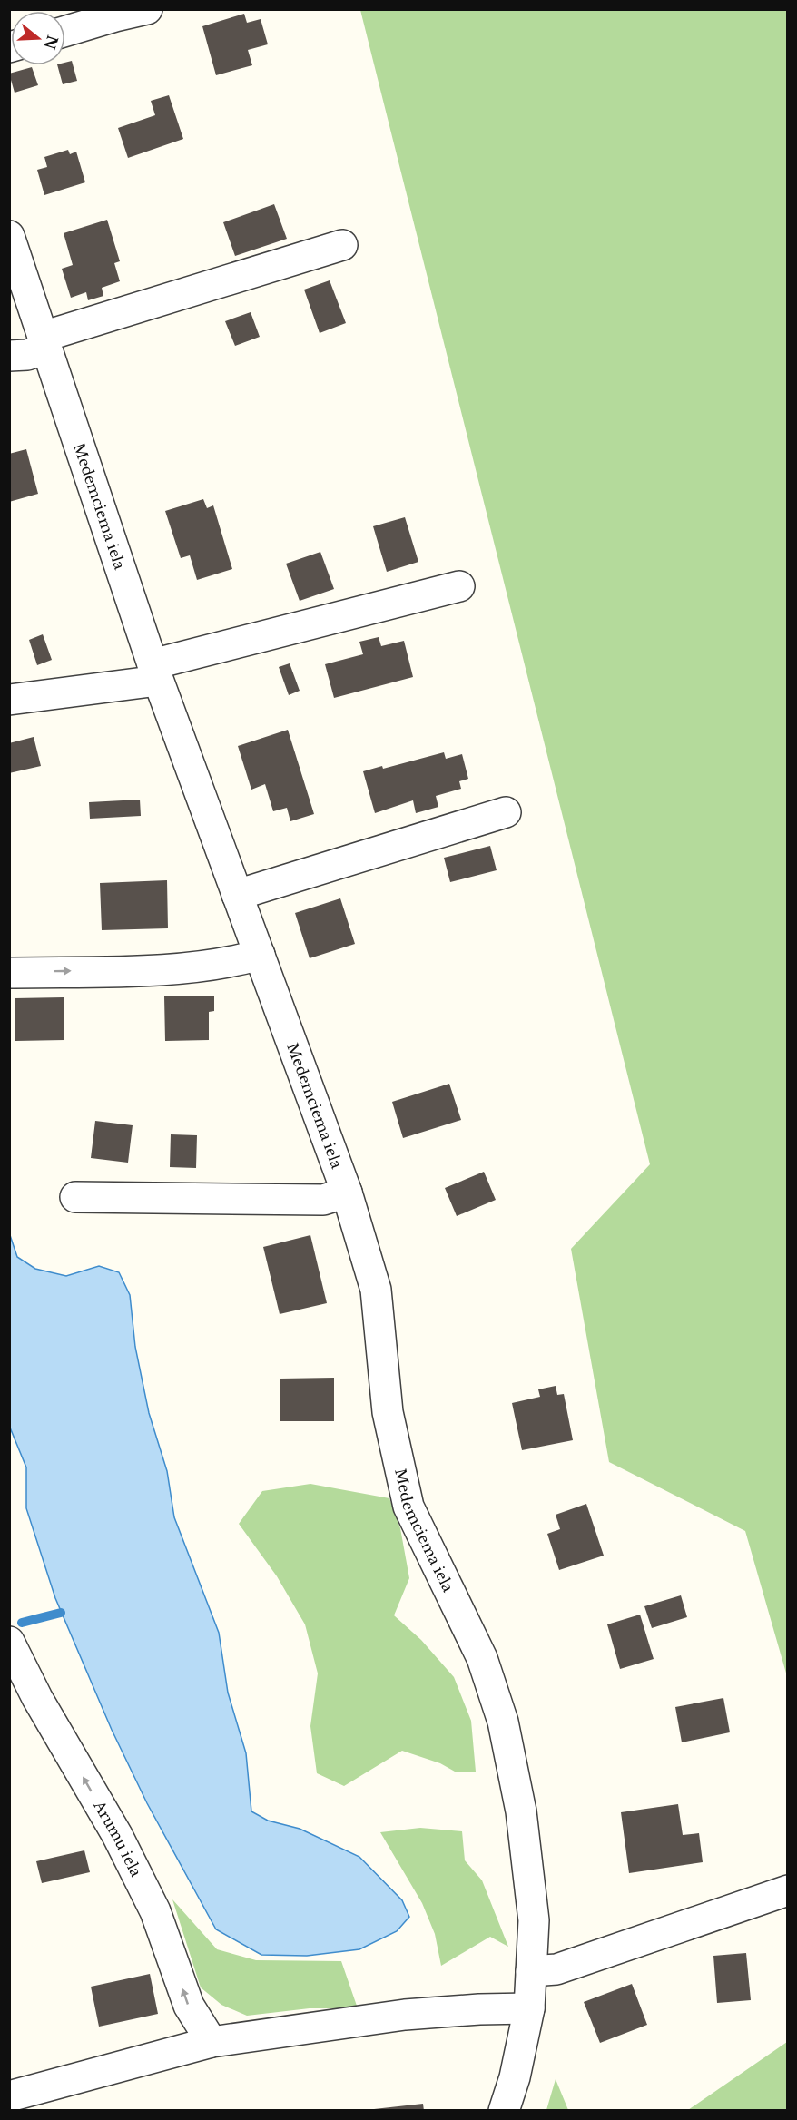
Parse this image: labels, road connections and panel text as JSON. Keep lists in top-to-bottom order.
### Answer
{
  "streets": {
    "street": ["Medemciema iela", "Arumu iela"]
  },
  "one_way": ["Arumu iela"],
  "north": "right"
}
